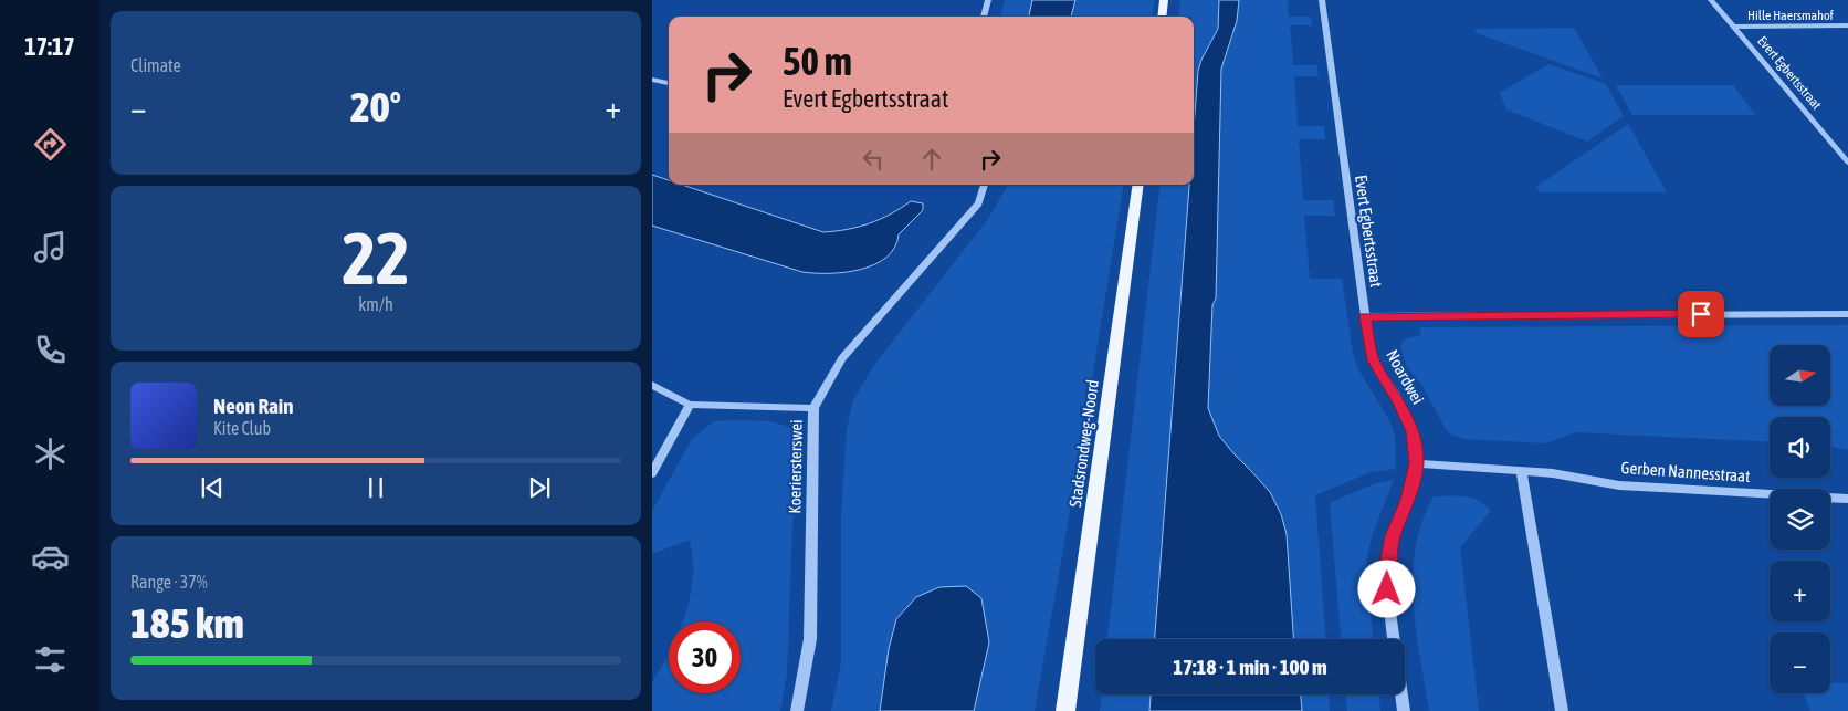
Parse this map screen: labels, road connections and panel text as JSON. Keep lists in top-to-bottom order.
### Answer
{
  "streets": {
    "main road": ["Stadsrondweg-Noord"],
    "street": [
      "Hille Haersmahof",
      "Evert Egbertsstraat",
      "Noardwei",
      "Koeriersterswei",
      "Gerben Nannesstraat"
    ]
  },
  "crossings": [
    ["Hille Haersmahof", "Evert Egbertsstraat"],
    ["Evert Egbertsstraat", "Noardwei"],
    ["Noardwei", "Gerben Nannesstraat"]
  ],
  "north": "right",
  "page": {
    "tabs": "17:17",
    "tile": [
      "Climate",
      ["22", "km/h"],
      ["Range · 37%", "185 km"]
    ],
    "turn": ["50 m", "Evert Egbertsstraat"],
    "heat": ["−", "20°", "+"],
    "map_buttons": ["+", "−"],
    "song": ["Neon Rain", "Kite Club"],
    "limit": "30",
    "trip": "17:18 · 1 min · 100 m"
  }
}
